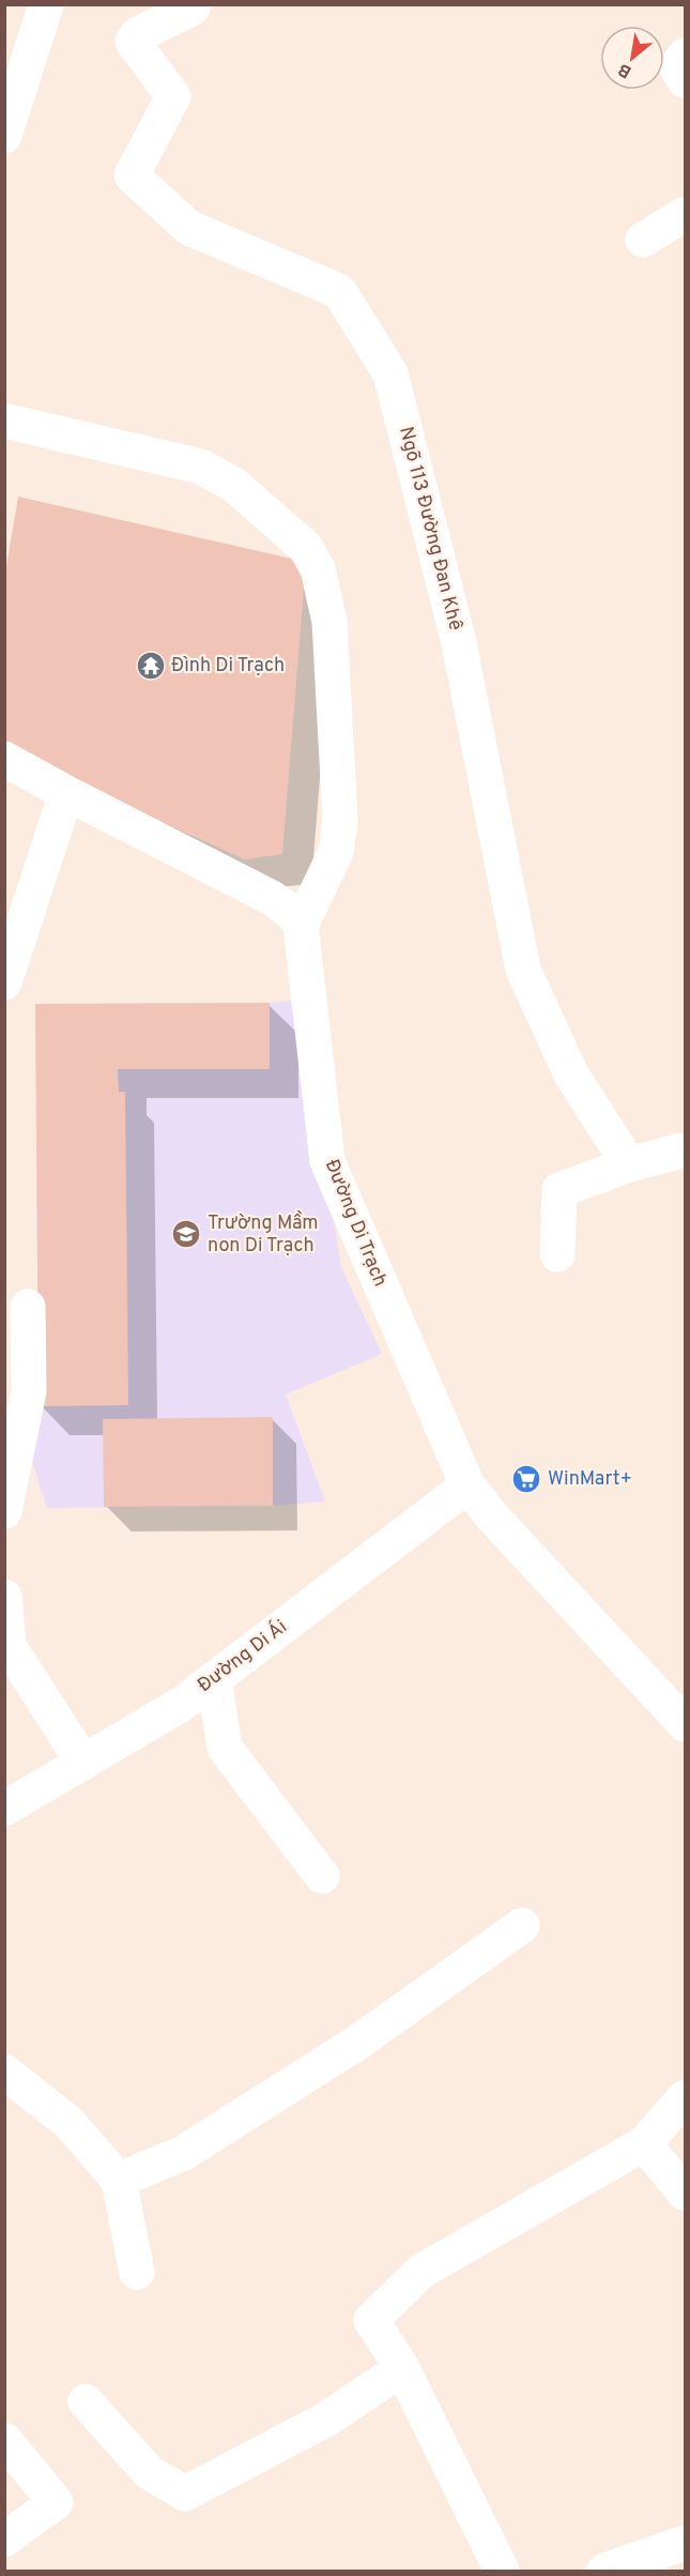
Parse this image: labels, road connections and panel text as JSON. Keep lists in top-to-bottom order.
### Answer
{
  "streets": {
    "street": ["Ngõ 113 Đường Đan Khê", "Đường Di Trạch", "Đường Di Ái"]
  },
  "crossings": [
    ["Đường Di Trạch", "Đường Di Ái"]
  ],
  "places": {
    "temple": ["Đình Di Trạch"],
    "school or university": ["Trường Mầm non Di Trạch"],
    "supermarket": ["WinMart+"]
  },
  "north": "bottom left"
}
